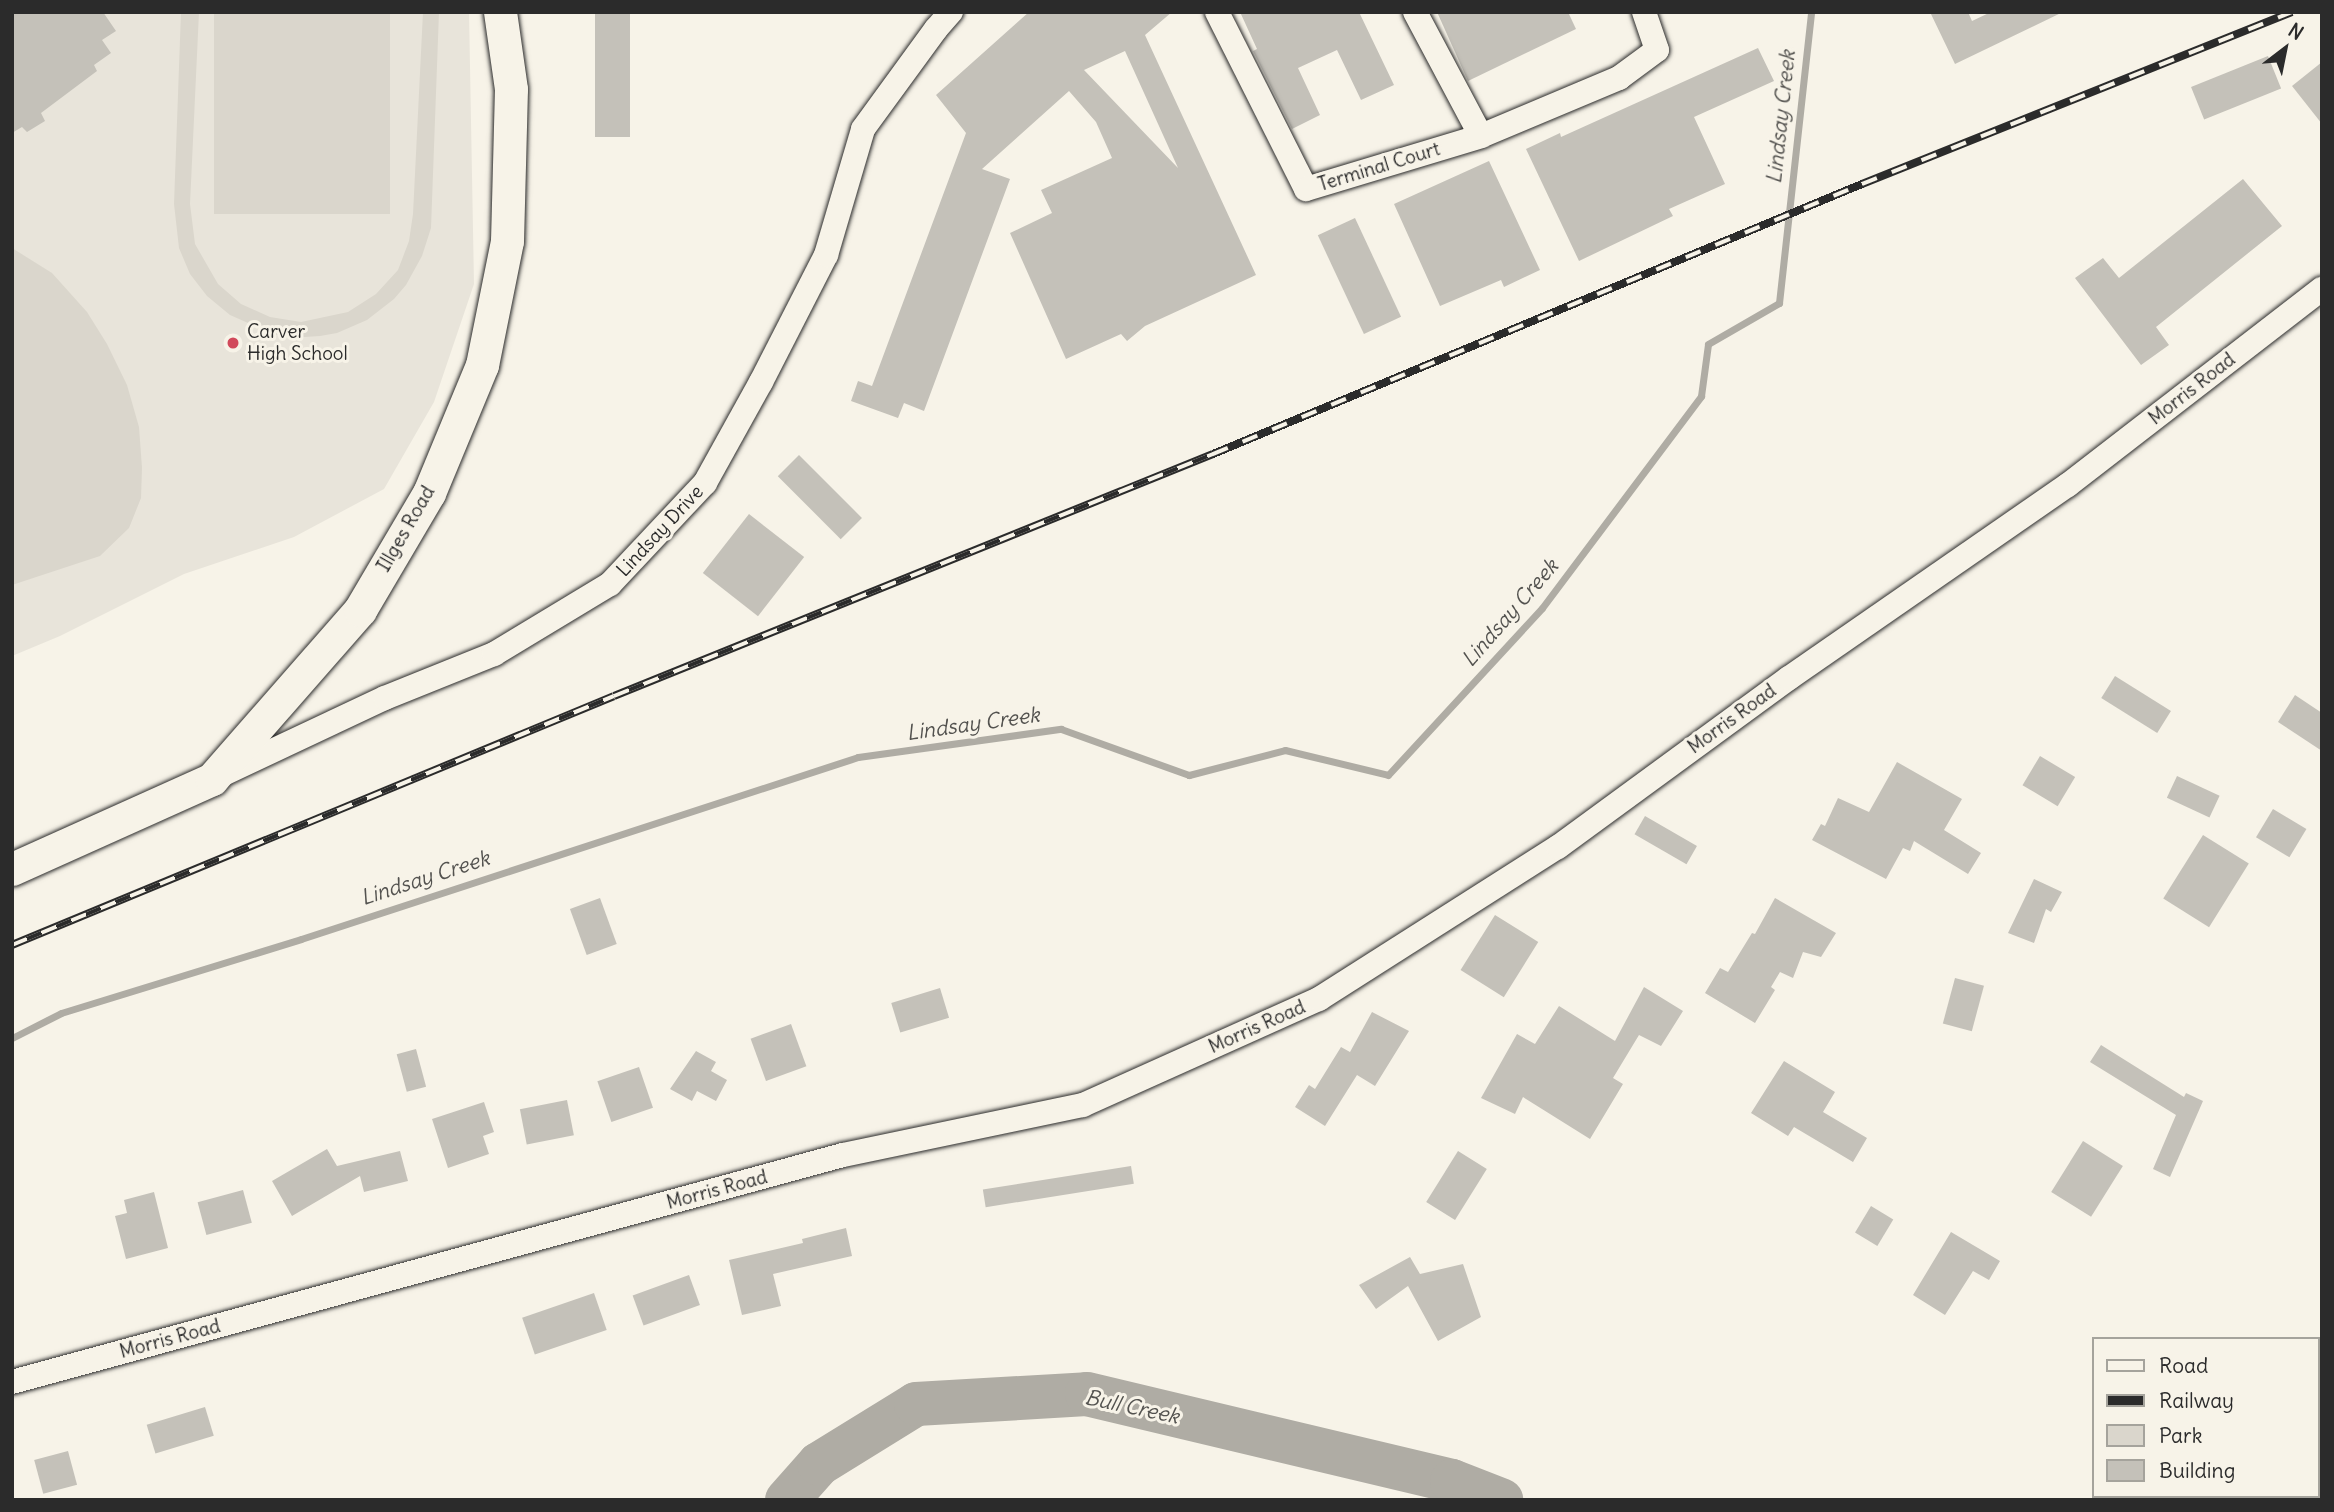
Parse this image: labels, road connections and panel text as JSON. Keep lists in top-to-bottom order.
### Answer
{
  "streets": {
    "street": [
      "Terminal Court",
      "Morris Road",
      "Illges Road",
      "Lindsay Drive"
    ]
  },
  "crossings": [
    ["Illges Road", "Lindsay Drive"]
  ],
  "water": ["Lindsay Creek", "Bull Creek"],
  "places": ["Carver High School"],
  "legend": [
    "Road",
    "Railway",
    "Park",
    "Building"
  ],
  "north": "top right"
}
